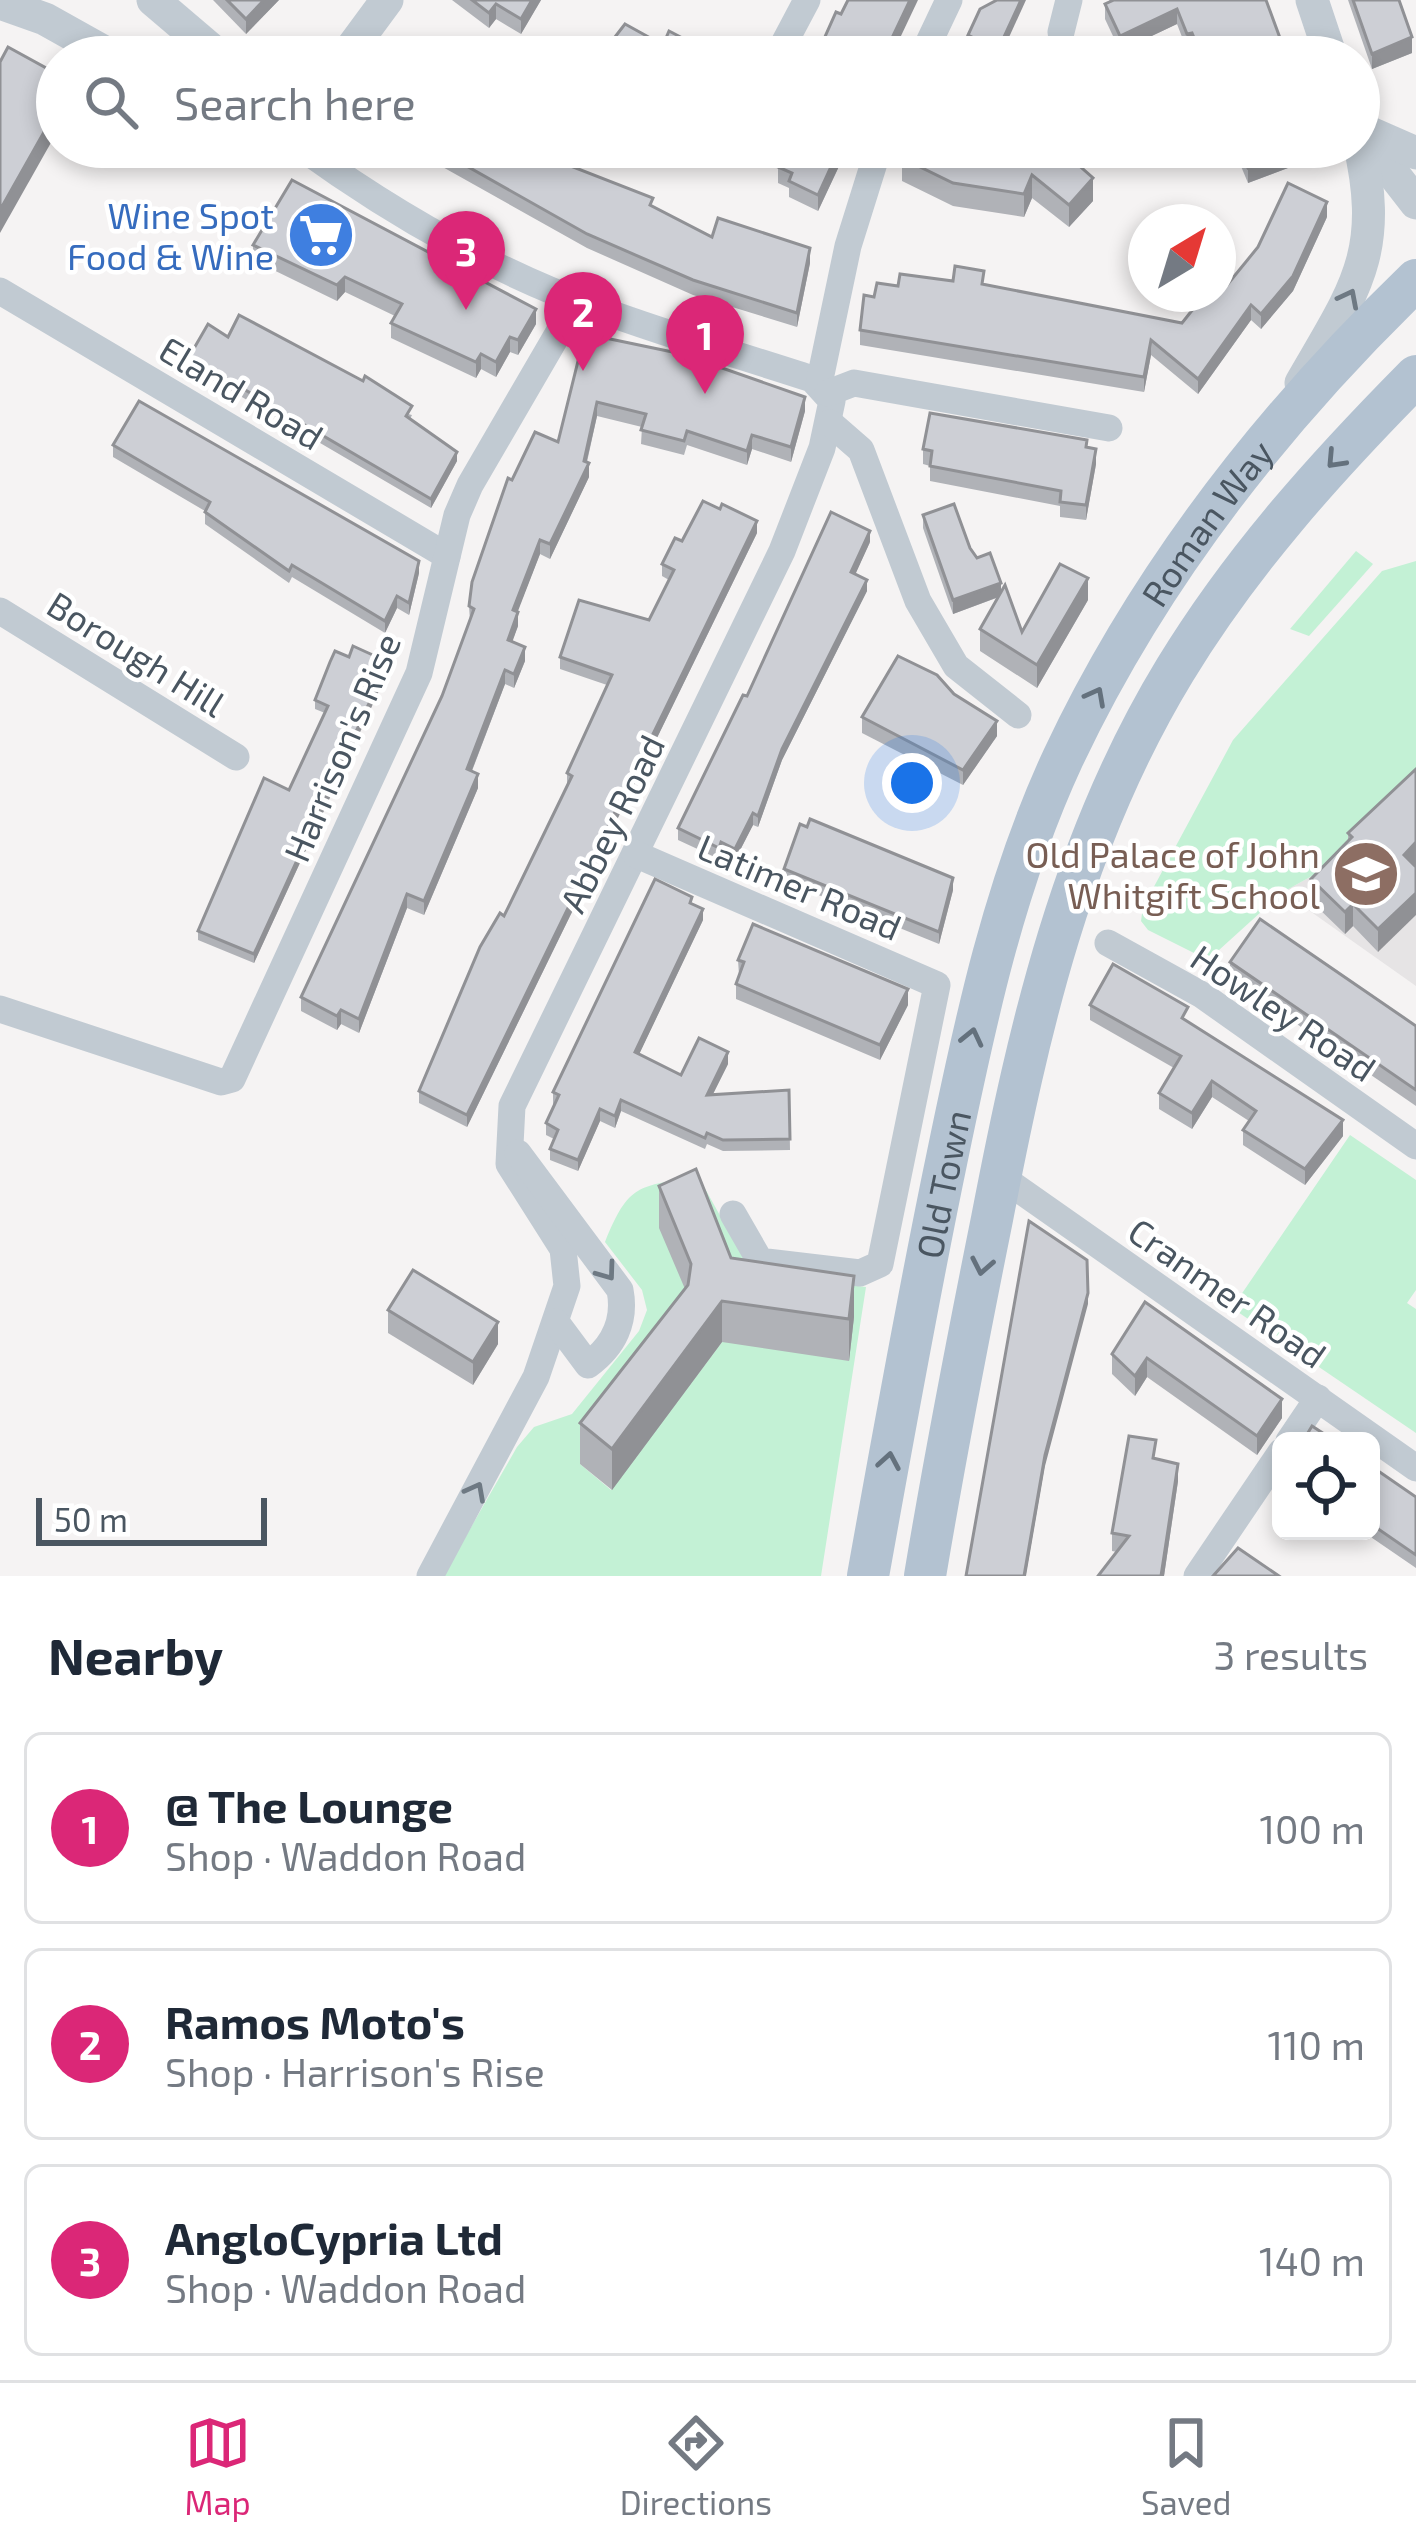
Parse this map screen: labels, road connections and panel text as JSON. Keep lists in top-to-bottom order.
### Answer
{
  "streets": {
    "main road": ["Roman Way", "Old Town"],
    "street": [
      "Eland Road",
      "Borough Hill",
      "Harrison's Rise",
      "Abbey Road",
      "Latimer Road",
      "Howley Road",
      "Cranmer Road"
    ]
  },
  "crossings": [
    ["Eland Road", "Harrison's Rise"],
    ["Roman Way", "Old Town"],
    ["Abbey Road", "Latimer Road"],
    ["Old Town", "Cranmer Road"]
  ],
  "places": {
    "supermarket": ["Wine Spot Food & Wine"],
    "school or university": ["Old Palace of John Whitgift School"]
  },
  "scale_bar": "50 m",
  "north": "top right",
  "page": {
    "search": "Search here",
    "pins": ["3", "2", "1"],
    "scale": "50 m",
    "heading": ["Nearby", "3 results"],
    "list": [
      {
        "mark": "1",
        "name": "@ The Lounge",
        "note": "Shop · Waddon Road",
        "value": "100 m"
      },
      {
        "mark": "2",
        "name": "Ramos Moto's",
        "note": "Shop · Harrison's Rise",
        "value": "110 m"
      },
      {
        "mark": "3",
        "name": "AngloCypria Ltd",
        "note": "Shop · Waddon Road",
        "value": "140 m"
      }
    ],
    "nav": ["Map", "Directions", "Saved"]
  }
}
